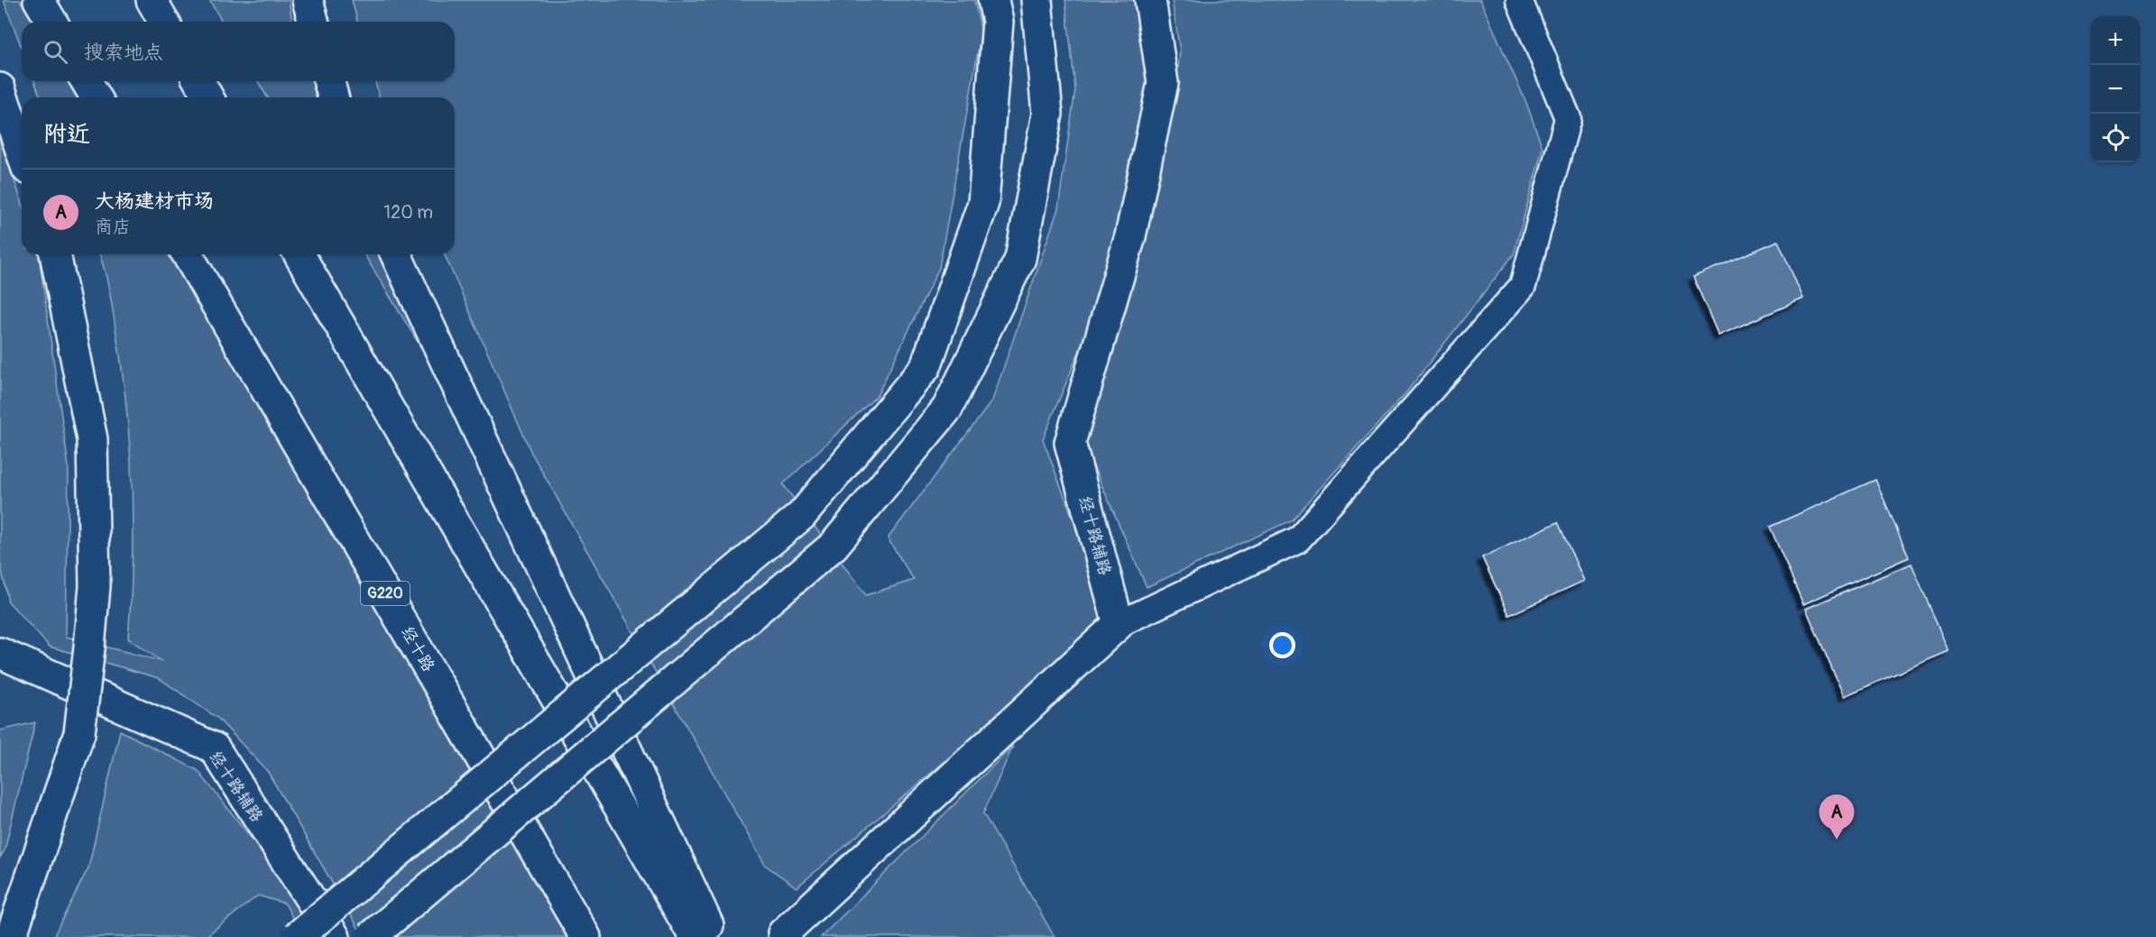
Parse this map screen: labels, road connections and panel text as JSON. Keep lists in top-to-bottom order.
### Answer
{
  "streets": {
    "main road": ["经十路辅路", "G220", "经十路"]
  },
  "page": {
    "map_buttons": ["+", "−"],
    "search": "搜索地点",
    "heading": "附近",
    "list": [
      {
        "mark": "A",
        "name": "大杨建材市场",
        "note": "商店",
        "value": "120 m"
      }
    ],
    "pins": "A"
  }
}
